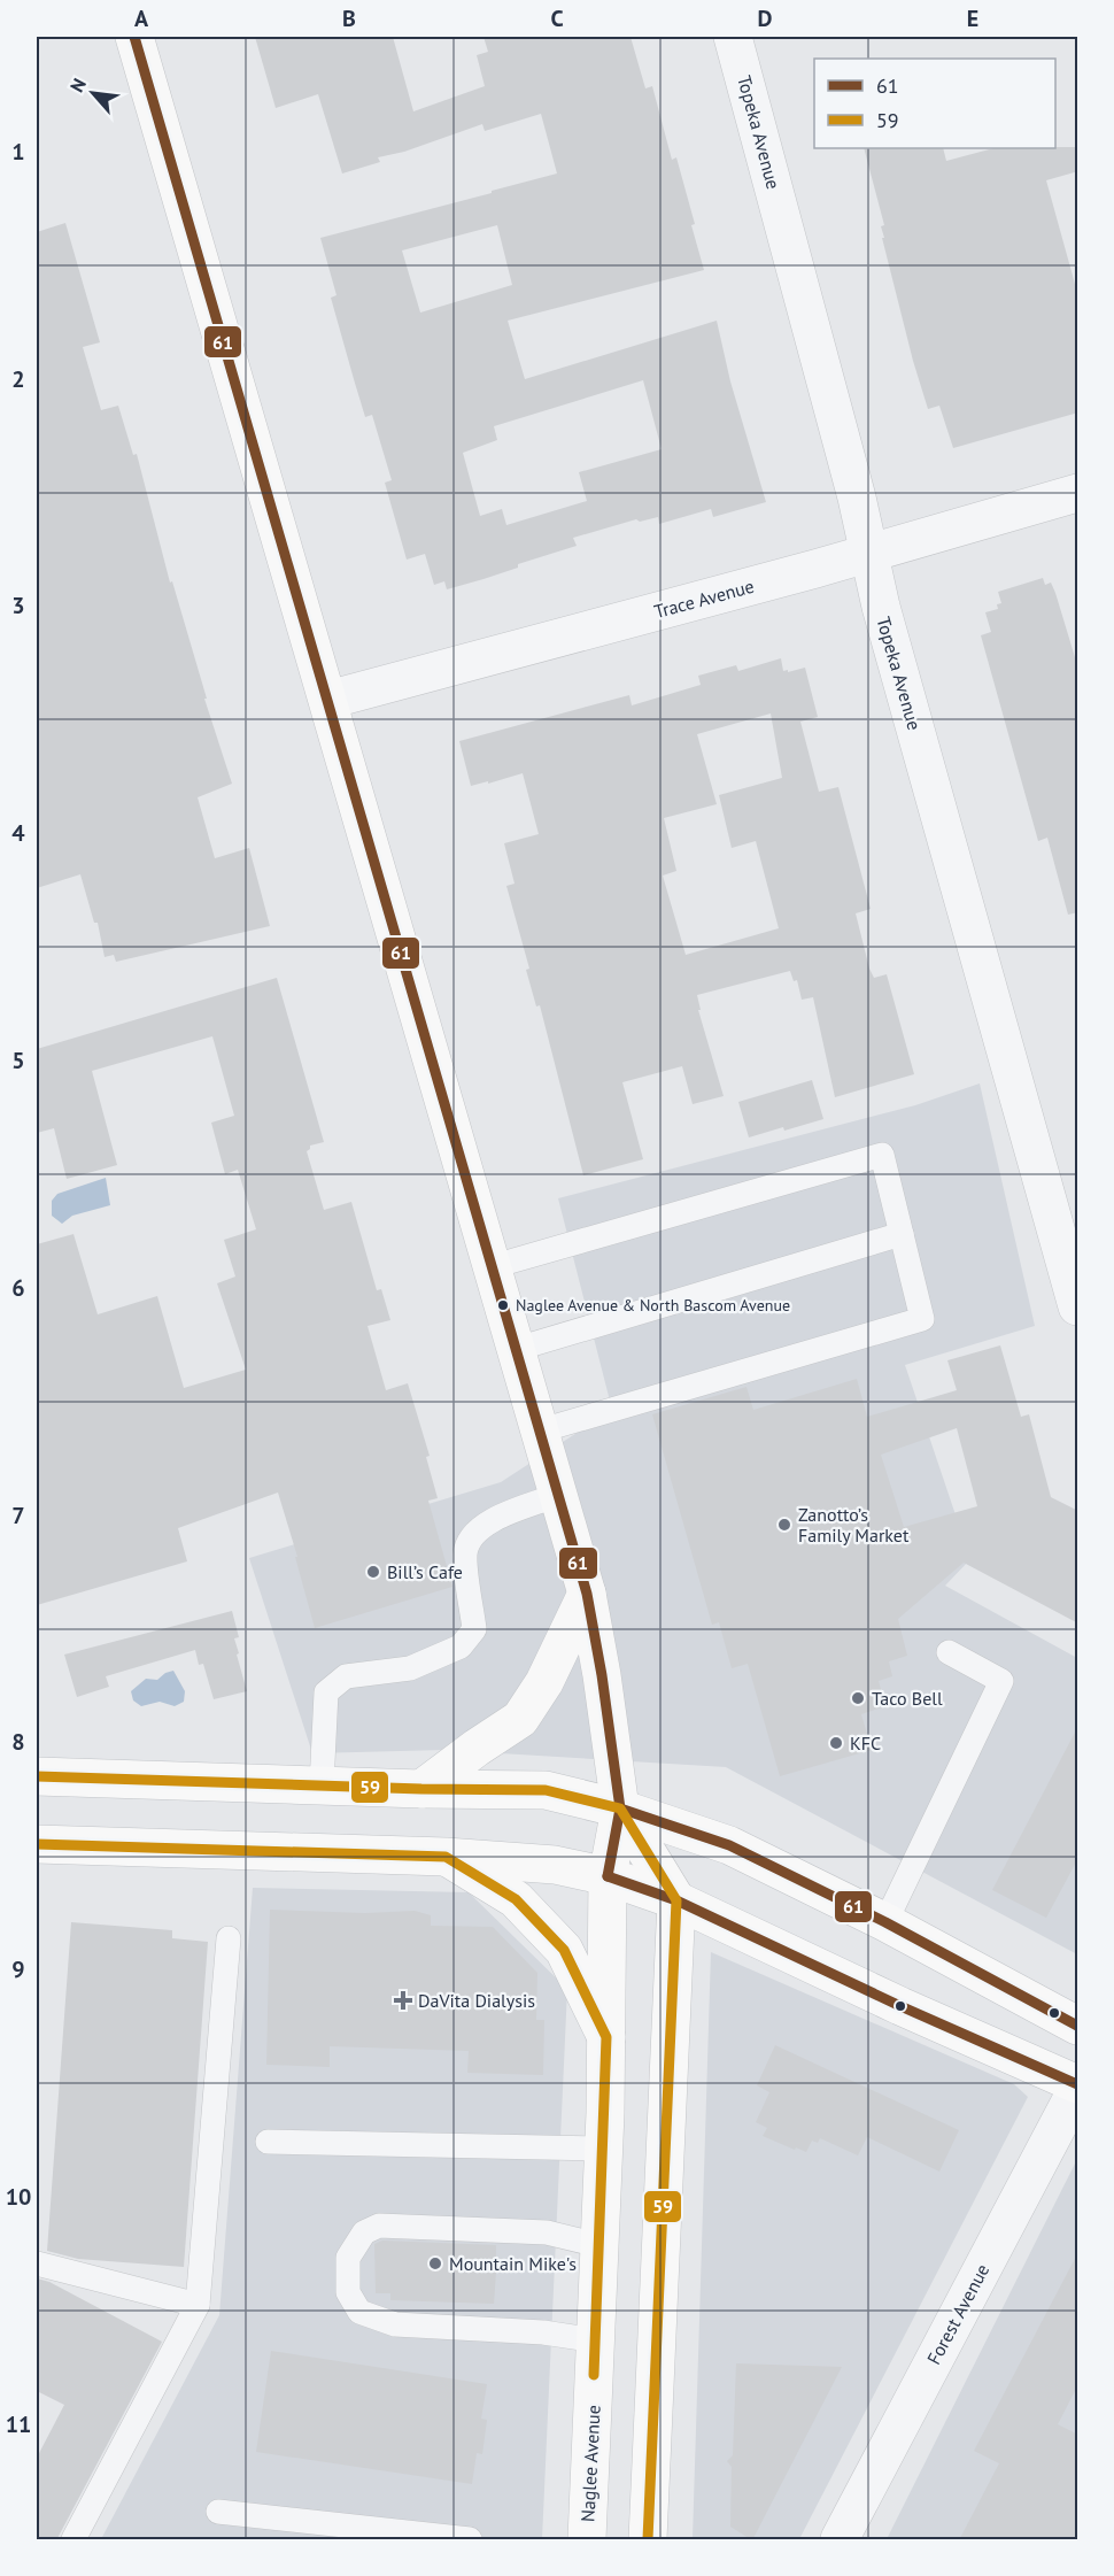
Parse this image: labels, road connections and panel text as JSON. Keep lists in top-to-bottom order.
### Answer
{
  "streets": {
    "main road": ["Naglee Avenue"],
    "street": ["Topeka Avenue", "Trace Avenue", "Forest Avenue"]
  },
  "crossings": [
    ["Topeka Avenue", "Trace Avenue"],
    ["Trace Avenue", "Naglee Avenue"]
  ],
  "places": {
    "other": [
      "Naglee Avenue & North Bascom Avenue",
      "Zanotto’s Family Market",
      "Bill’s Cafe",
      "Taco Bell",
      "KFC",
      "Mountain Mike's"
    ],
    "health": ["DaVita Dialysis"]
  },
  "lines": ["transit line 61", "transit line 59"],
  "legend": ["61", "59"],
  "north": "top left",
  "grid": {
    "columns": [
      "A",
      "B",
      "C",
      "D",
      "E"
    ],
    "rows": [
      "1",
      "2",
      "3",
      "4",
      "5",
      "6",
      "7",
      "8",
      "9",
      "10",
      "11"
    ]
  }
}
